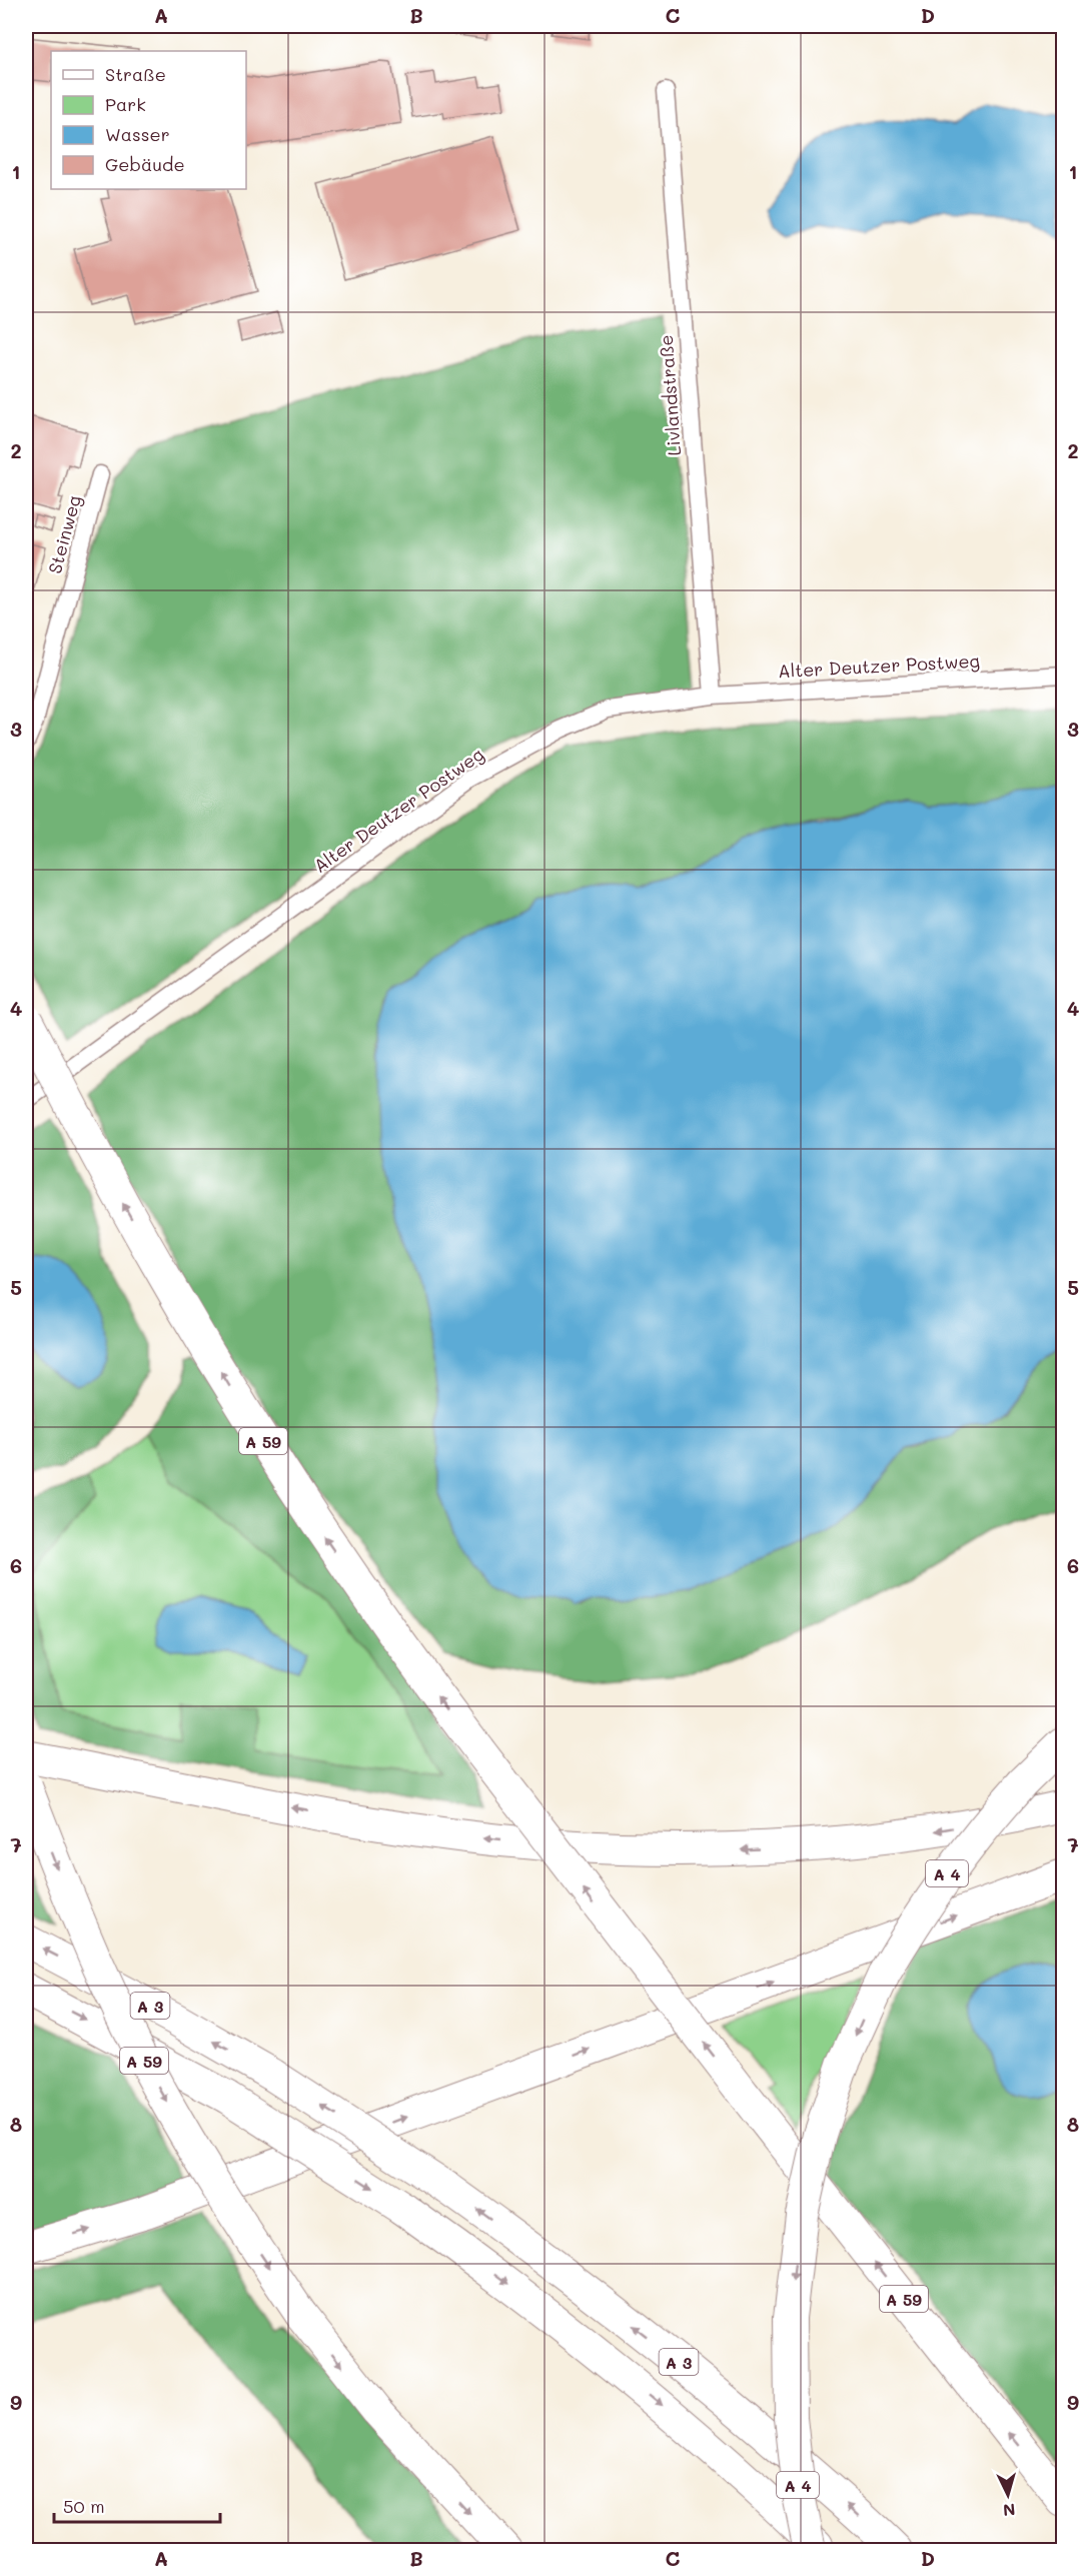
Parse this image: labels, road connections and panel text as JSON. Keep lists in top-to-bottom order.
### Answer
{
  "streets": {
    "highway": ["A 59", "A 4", "A 3"],
    "street": ["Livlandstraße", "Steinweg", "Alter Deutzer Postweg"]
  },
  "crossings": [
    ["Livlandstraße", "Alter Deutzer Postweg"]
  ],
  "legend": [
    "Straße",
    "Park",
    "Wasser",
    "Gebäude"
  ],
  "scale_bar": "50 m",
  "north": "bottom",
  "grid": {
    "columns": [
      "A",
      "B",
      "C",
      "D"
    ],
    "rows": [
      "1",
      "2",
      "3",
      "4",
      "5",
      "6",
      "7",
      "8",
      "9"
    ]
  }
}
